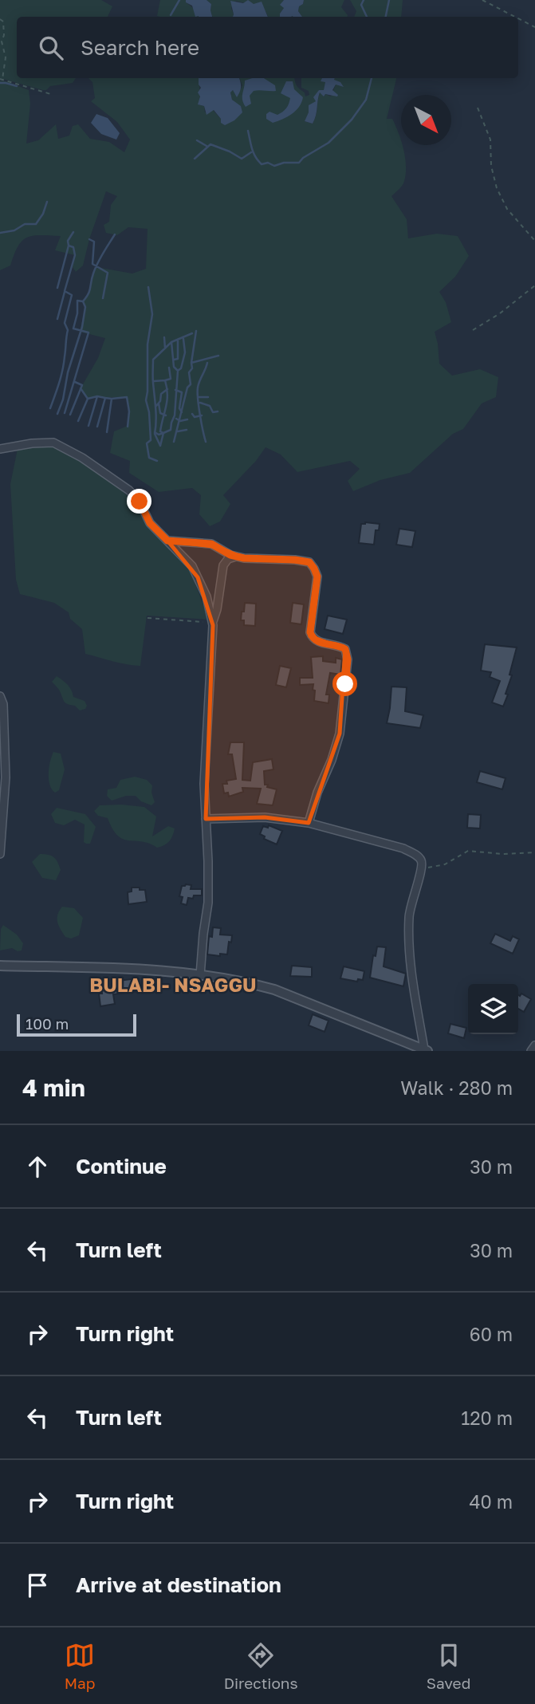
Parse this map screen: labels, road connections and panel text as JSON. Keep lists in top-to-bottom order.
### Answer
{
  "districts": ["BULABI- NSAGGU"],
  "scale_bar": "100 m",
  "north": "bottom right",
  "page": {
    "search": "Search here",
    "scale": "100 m",
    "heading": ["4 min", "Walk · 280 m"],
    "list": [
      ["Continue", "30 m"],
      ["Turn left", "30 m"],
      ["Turn right", "60 m"],
      ["Turn left", "120 m"],
      ["Turn right", "40 m"],
      "Arrive at destination"
    ],
    "nav": ["Map", "Directions", "Saved"]
  }
}
